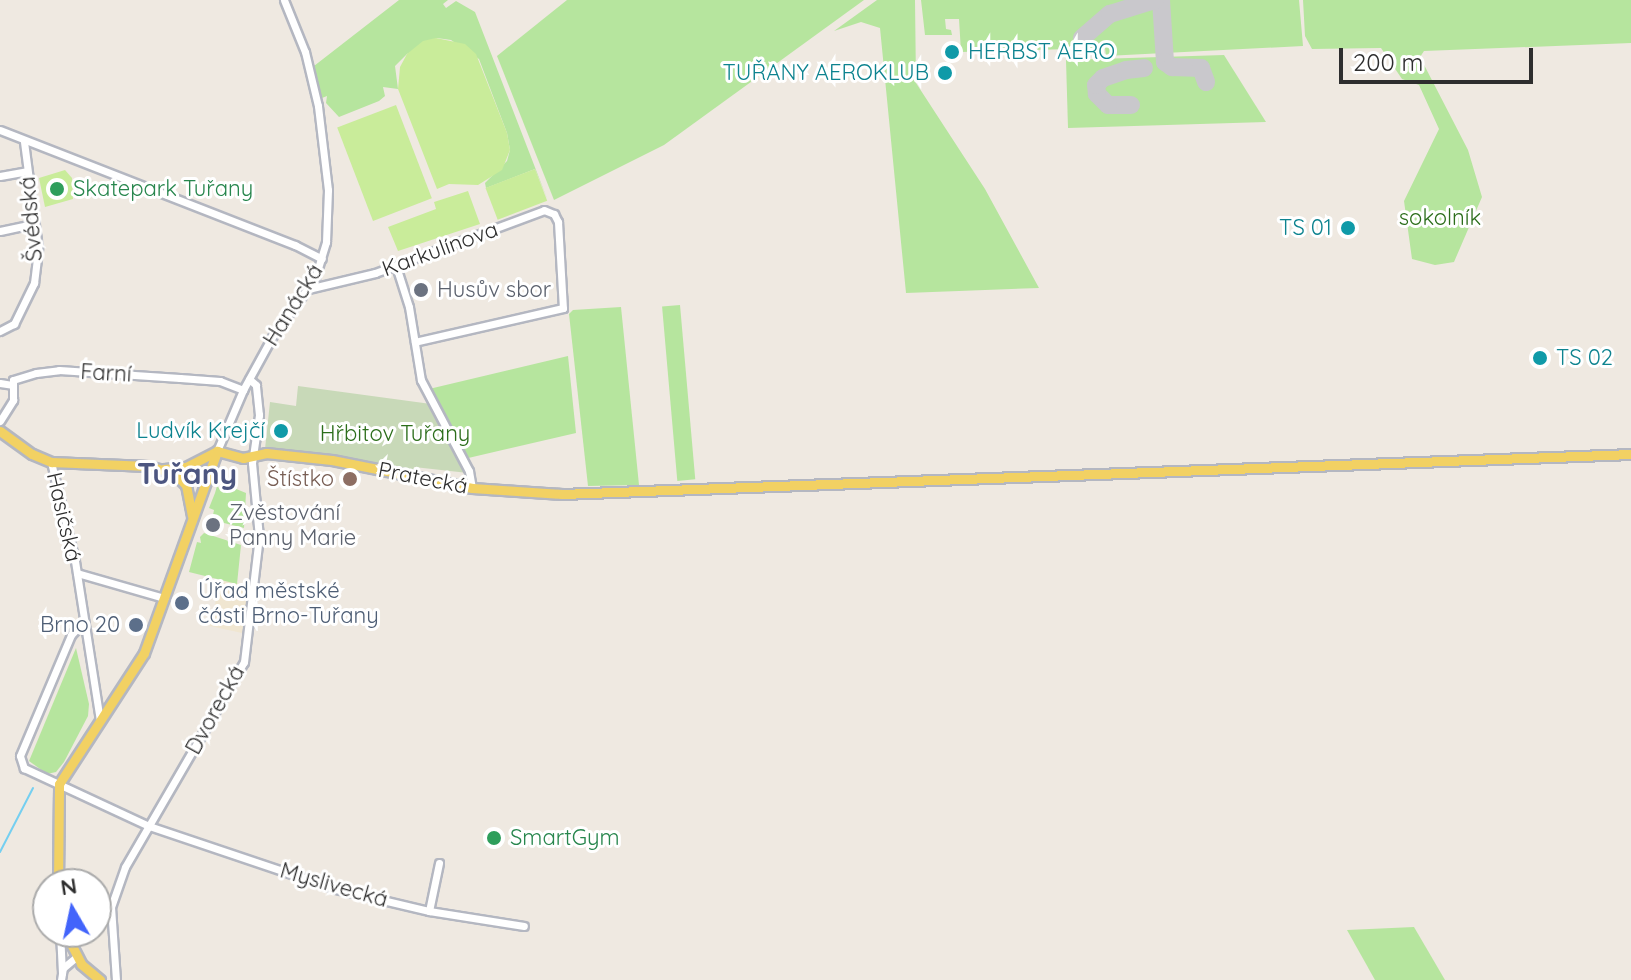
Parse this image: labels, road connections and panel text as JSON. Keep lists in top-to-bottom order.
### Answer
{
  "streets": {
    "main road": ["Hanácká", "Pratecká"],
    "street": [
      "Švédská",
      "Karkulínova",
      "Farní",
      "Hasičská",
      "Dvorecká",
      "Myslivecká"
    ]
  },
  "crossings": [
    ["Karkulínova", "Hanácká"],
    ["Hanácká", "Farní"],
    ["Hanácká", "Pratecká"],
    ["Hanácká", "Hasičská"],
    ["Hanácká", "Dvorecká"],
    ["Hanácká", "Myslivecká"],
    ["Pratecká", "Dvorecká"],
    ["Hasičská", "Myslivecká"],
    ["Dvorecká", "Myslivecká"]
  ],
  "districts": ["Tuřany"],
  "parks": ["sokolník", "Hřbitov Tuřany"],
  "places": [
    "HERBST AERO",
    "TUŘANY AEROKLUB",
    "Skatepark Tuřany",
    "TS 01",
    "Husův sbor",
    "TS 02",
    "Ludvík Krejčí",
    "Štístko",
    "Zvěstování Panny Marie",
    "Úřad městské části Brno-Tuřany",
    "Brno 20",
    "SmartGym"
  ],
  "scale_bar": "200 m",
  "north": "top"
}
